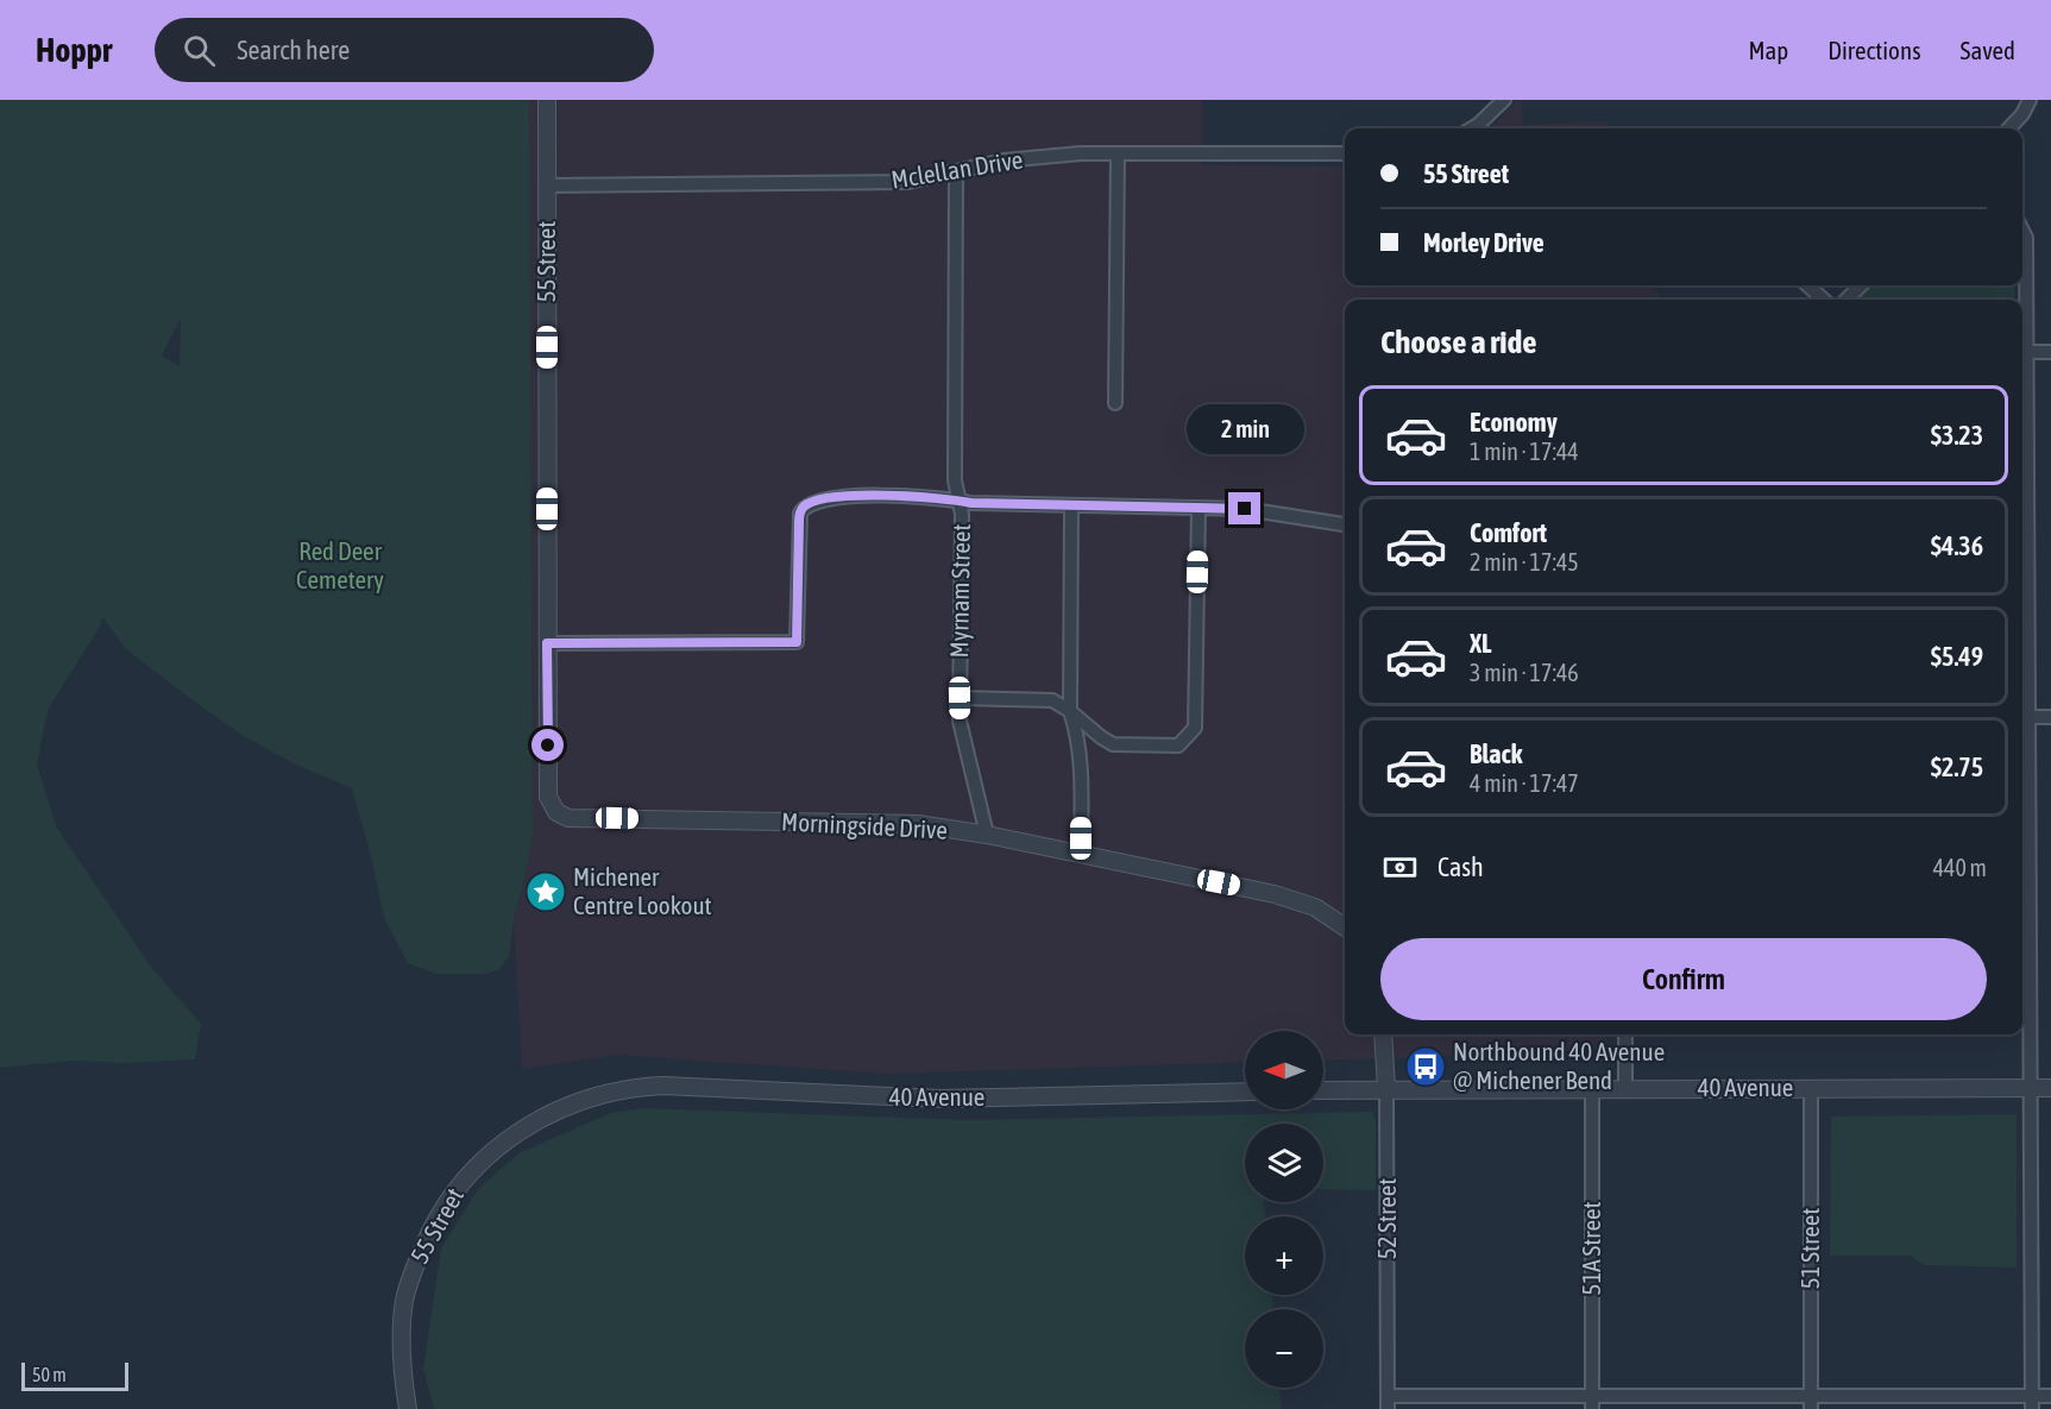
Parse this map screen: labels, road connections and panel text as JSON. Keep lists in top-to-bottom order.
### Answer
{
  "streets": {
    "street": [
      "Mclellan Drive",
      "55 Street",
      "Myrnam Street",
      "Morningside Drive",
      "40 Avenue",
      "52 Street",
      "51A Street",
      "51 Street"
    ]
  },
  "crossings": [
    ["Mclellan Drive", "55 Street"],
    ["Mclellan Drive", "Myrnam Street"],
    ["55 Street", "Morningside Drive"],
    ["55 Street", "40 Avenue"],
    ["Myrnam Street", "Morningside Drive"],
    ["40 Avenue", "52 Street"],
    ["40 Avenue", "51A Street"],
    ["40 Avenue", "51 Street"]
  ],
  "parks": ["Red Deer Cemetery"],
  "places": {
    "place": ["Michener Centre Lookout"],
    "bus stop": ["Northbound 40 Avenue @ Michener Bend"]
  },
  "scale_bar": "50 m",
  "north": "left",
  "page": {
    "header": "Hoppr",
    "search": "Search here",
    "nav": ["Map", "Directions", "Saved"],
    "banner": ["55 Street", "Morley Drive"],
    "heading": "Choose a ride",
    "list": [
      {
        "name": "Economy",
        "note": "1 min · 17:44",
        "value": "$3.23"
      },
      {
        "name": "Comfort",
        "note": "2 min · 17:45",
        "value": "$4.36"
      },
      {
        "name": "XL",
        "note": "3 min · 17:46",
        "value": "$5.49"
      },
      {
        "name": "Black",
        "note": "4 min · 17:47",
        "value": "$2.75"
      }
    ],
    "bubble": "2 min",
    "pay": ["Cash", "440 m"],
    "buttons": "Confirm",
    "map_buttons": ["+", "−"],
    "scale": "50 m"
  }
}
